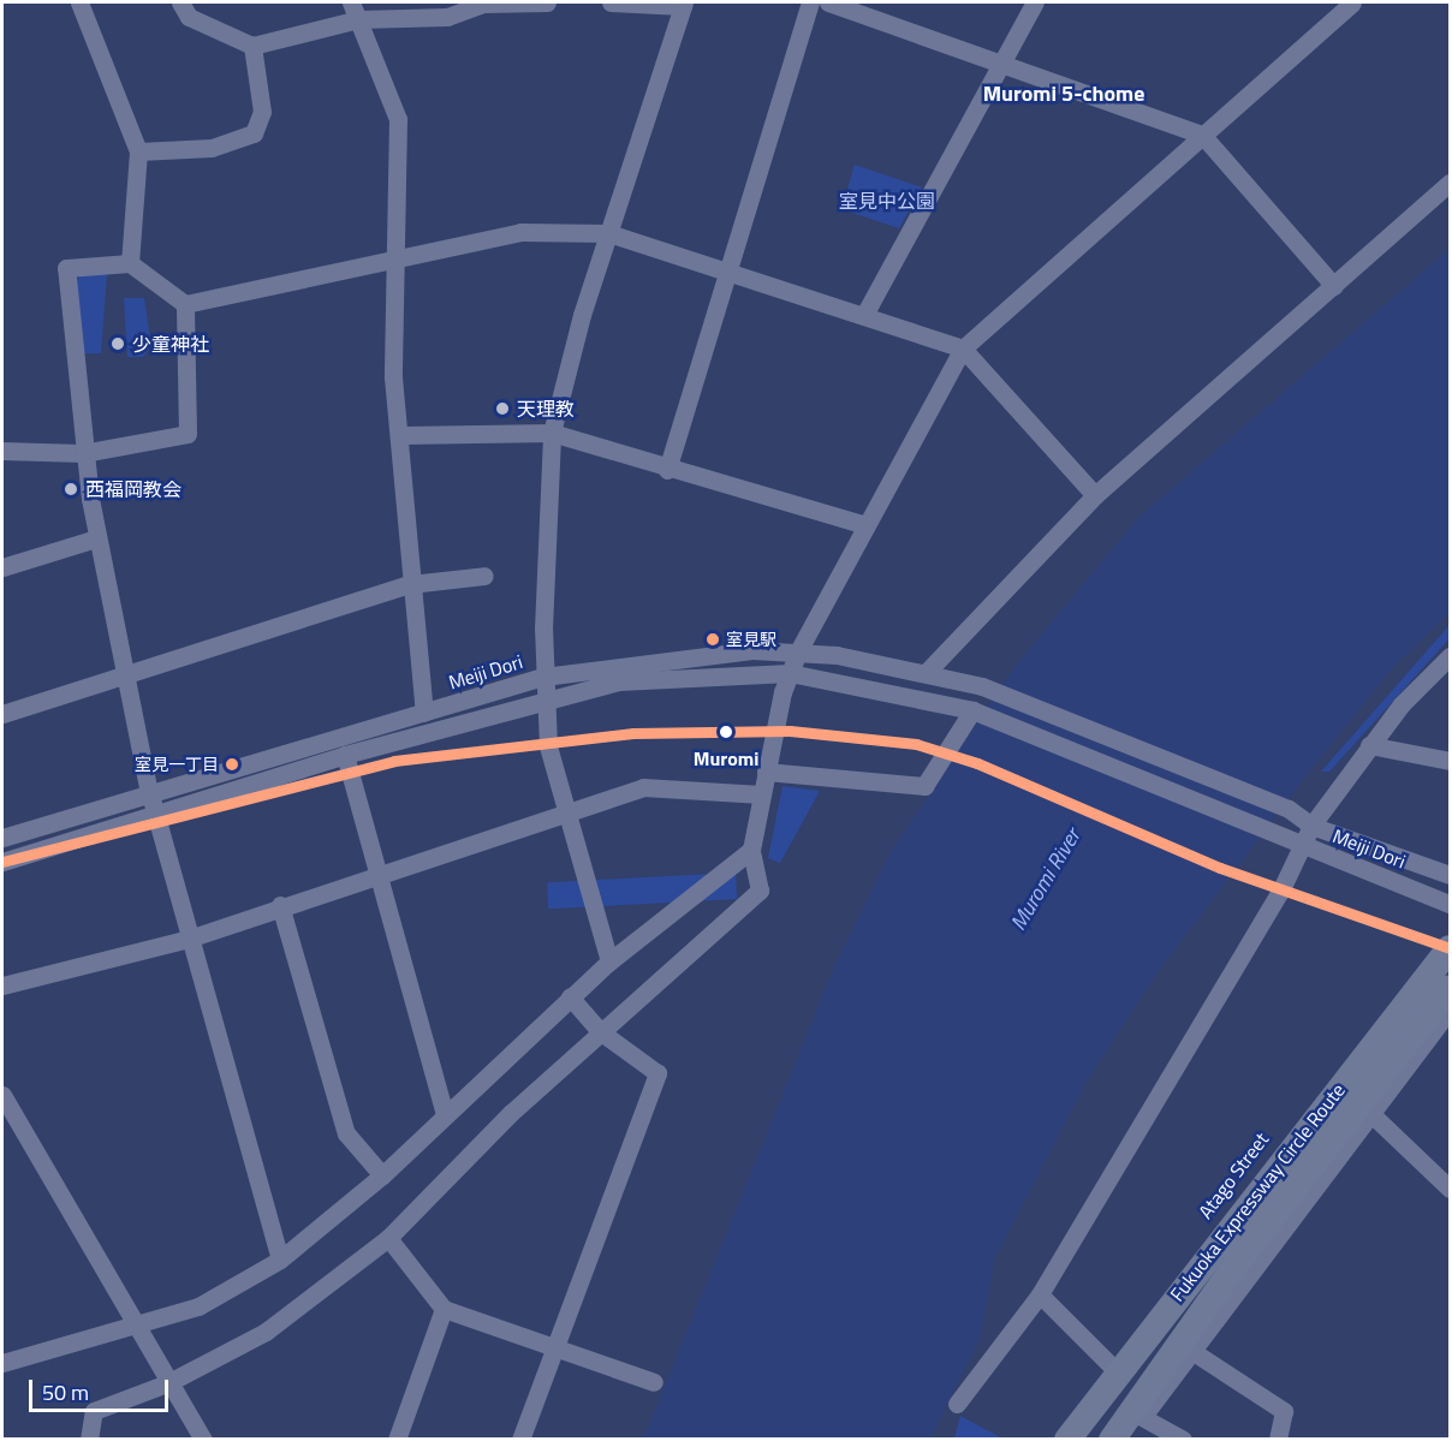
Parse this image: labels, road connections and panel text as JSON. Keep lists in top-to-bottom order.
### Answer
{
  "streets": {
    "highway": ["Fukuoka Expressway Circle Route"],
    "street": ["Meiji Dori", "Atago Street"]
  },
  "crossings": [
    ["Atago Street", "Fukuoka Expressway Circle Route"]
  ],
  "districts": ["Muromi 5-chome"],
  "water": ["Muromi River"],
  "parks": ["室見中公園"],
  "places": [
    "少童神社",
    "天理教",
    "西福岡教会",
    "室見駅",
    "Muromi",
    "室見一丁目"
  ],
  "scale_bar": "50 m"
}
